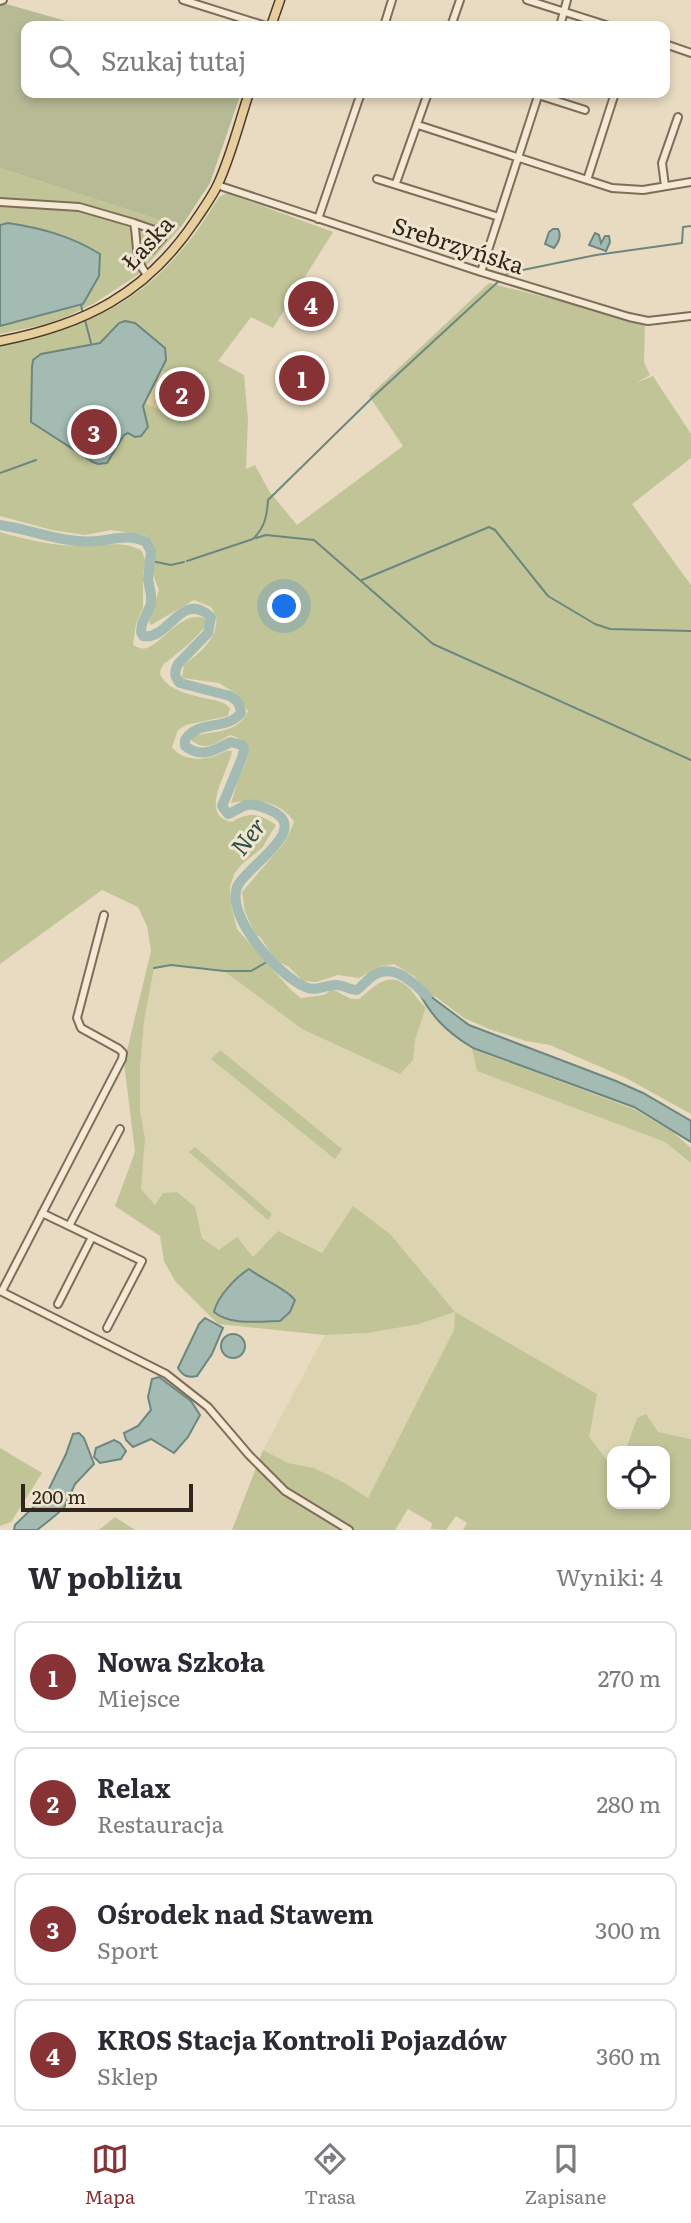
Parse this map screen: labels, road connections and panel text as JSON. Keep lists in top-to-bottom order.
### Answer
{
  "streets": {
    "main road": ["Łaska"],
    "street": ["Srebrzyńska"]
  },
  "crossings": [
    ["Łaska", "Srebrzyńska"]
  ],
  "water": ["Ner"],
  "scale_bar": "200 m",
  "page": {
    "search": "Szukaj tutaj",
    "pins": [
      "4",
      "1",
      "2",
      "3"
    ],
    "scale": "200 m",
    "heading": ["W pobliżu", "Wyniki: 4"],
    "list": [
      {
        "mark": "1",
        "name": "Nowa Szkoła",
        "note": "Miejsce",
        "value": "270 m"
      },
      {
        "mark": "2",
        "name": "Relax",
        "note": "Restauracja",
        "value": "280 m"
      },
      {
        "mark": "3",
        "name": "Ośrodek nad Stawem",
        "note": "Sport",
        "value": "300 m"
      },
      {
        "mark": "4",
        "name": "KROS Stacja Kontroli Pojazdów",
        "note": "Sklep",
        "value": "360 m"
      }
    ],
    "nav": ["Mapa", "Trasa", "Zapisane"]
  }
}
